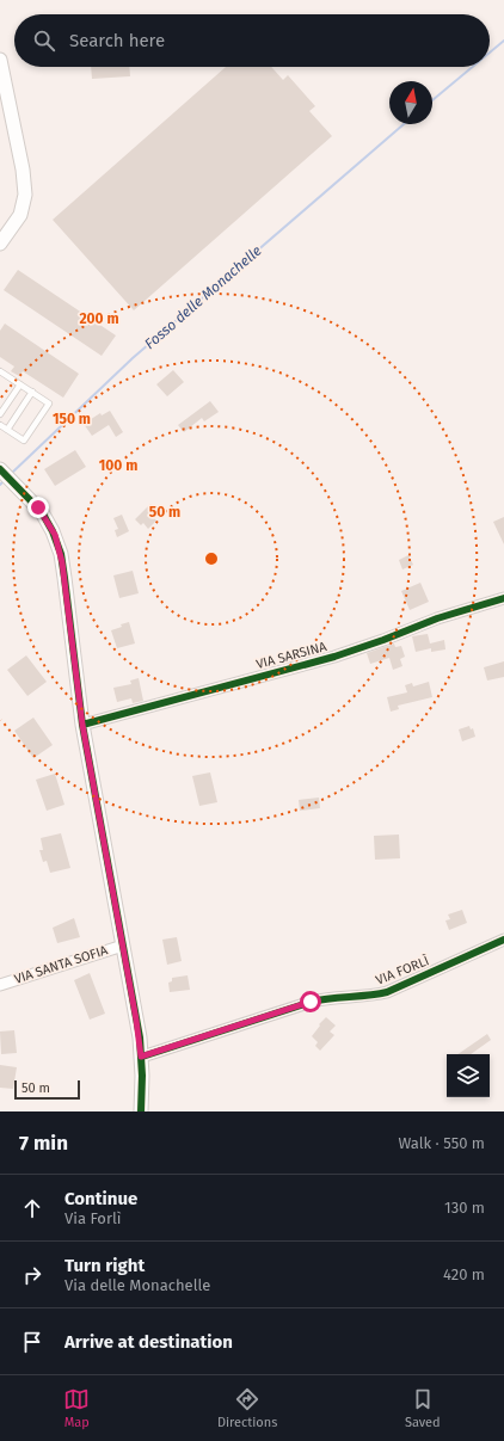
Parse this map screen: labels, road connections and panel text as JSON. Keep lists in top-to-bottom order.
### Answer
{
  "streets": {
    "street": ["VIA SARSINA", "VIA SANTA SOFIA", "VIA FORLÌ"]
  },
  "water": ["Fosso delle Monachelle"],
  "scale_bar": "50 m",
  "north": "top",
  "page": {
    "search": "Search here",
    "scale": "50 m",
    "heading": ["7 min", "Walk · 550 m"],
    "list": [
      ["Continue", "Via Forlì", "130 m"],
      ["Turn right", "Via delle Monachelle", "420 m"],
      "Arrive at destination"
    ],
    "nav": ["Map", "Directions", "Saved"]
  },
  "rings": [
    "200 m",
    "150 m",
    "100 m",
    "50 m"
  ]
}
